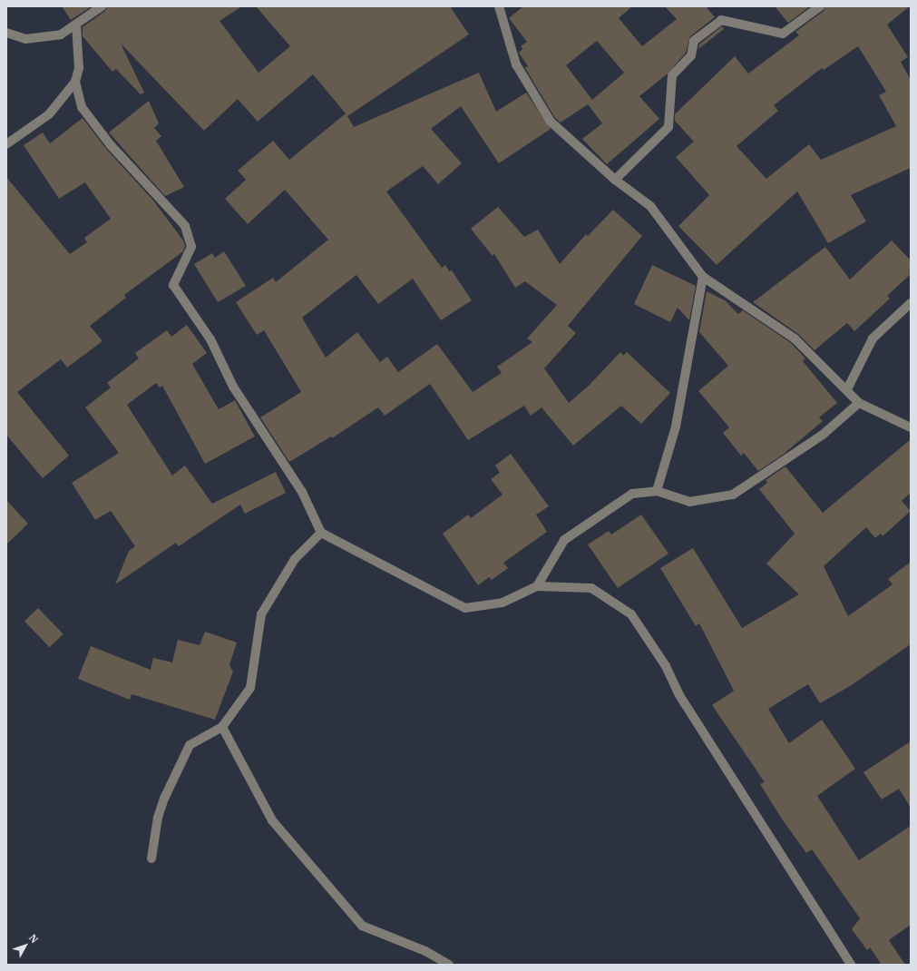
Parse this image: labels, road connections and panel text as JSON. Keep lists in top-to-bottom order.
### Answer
{
  "north": "top right"
}
